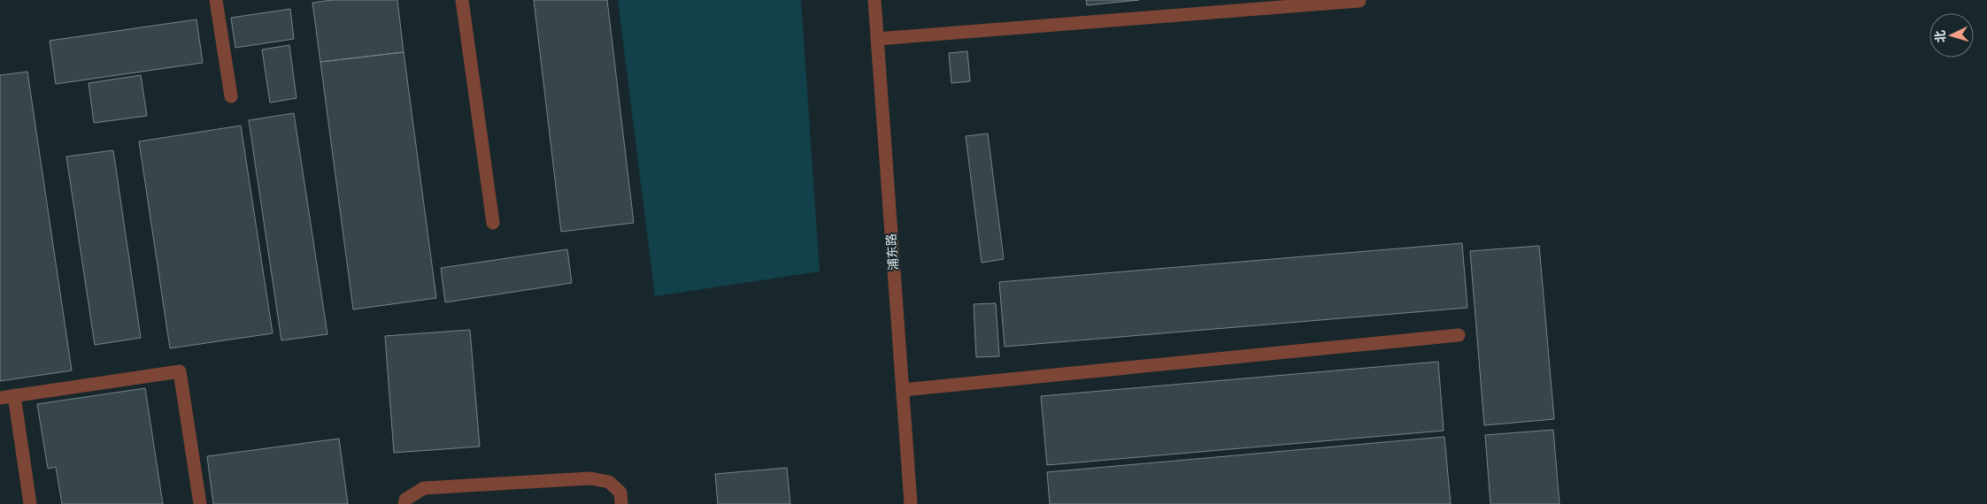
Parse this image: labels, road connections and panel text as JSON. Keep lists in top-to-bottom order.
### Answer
{
  "streets": {
    "street": ["浦东路"]
  },
  "north": "left"
}
